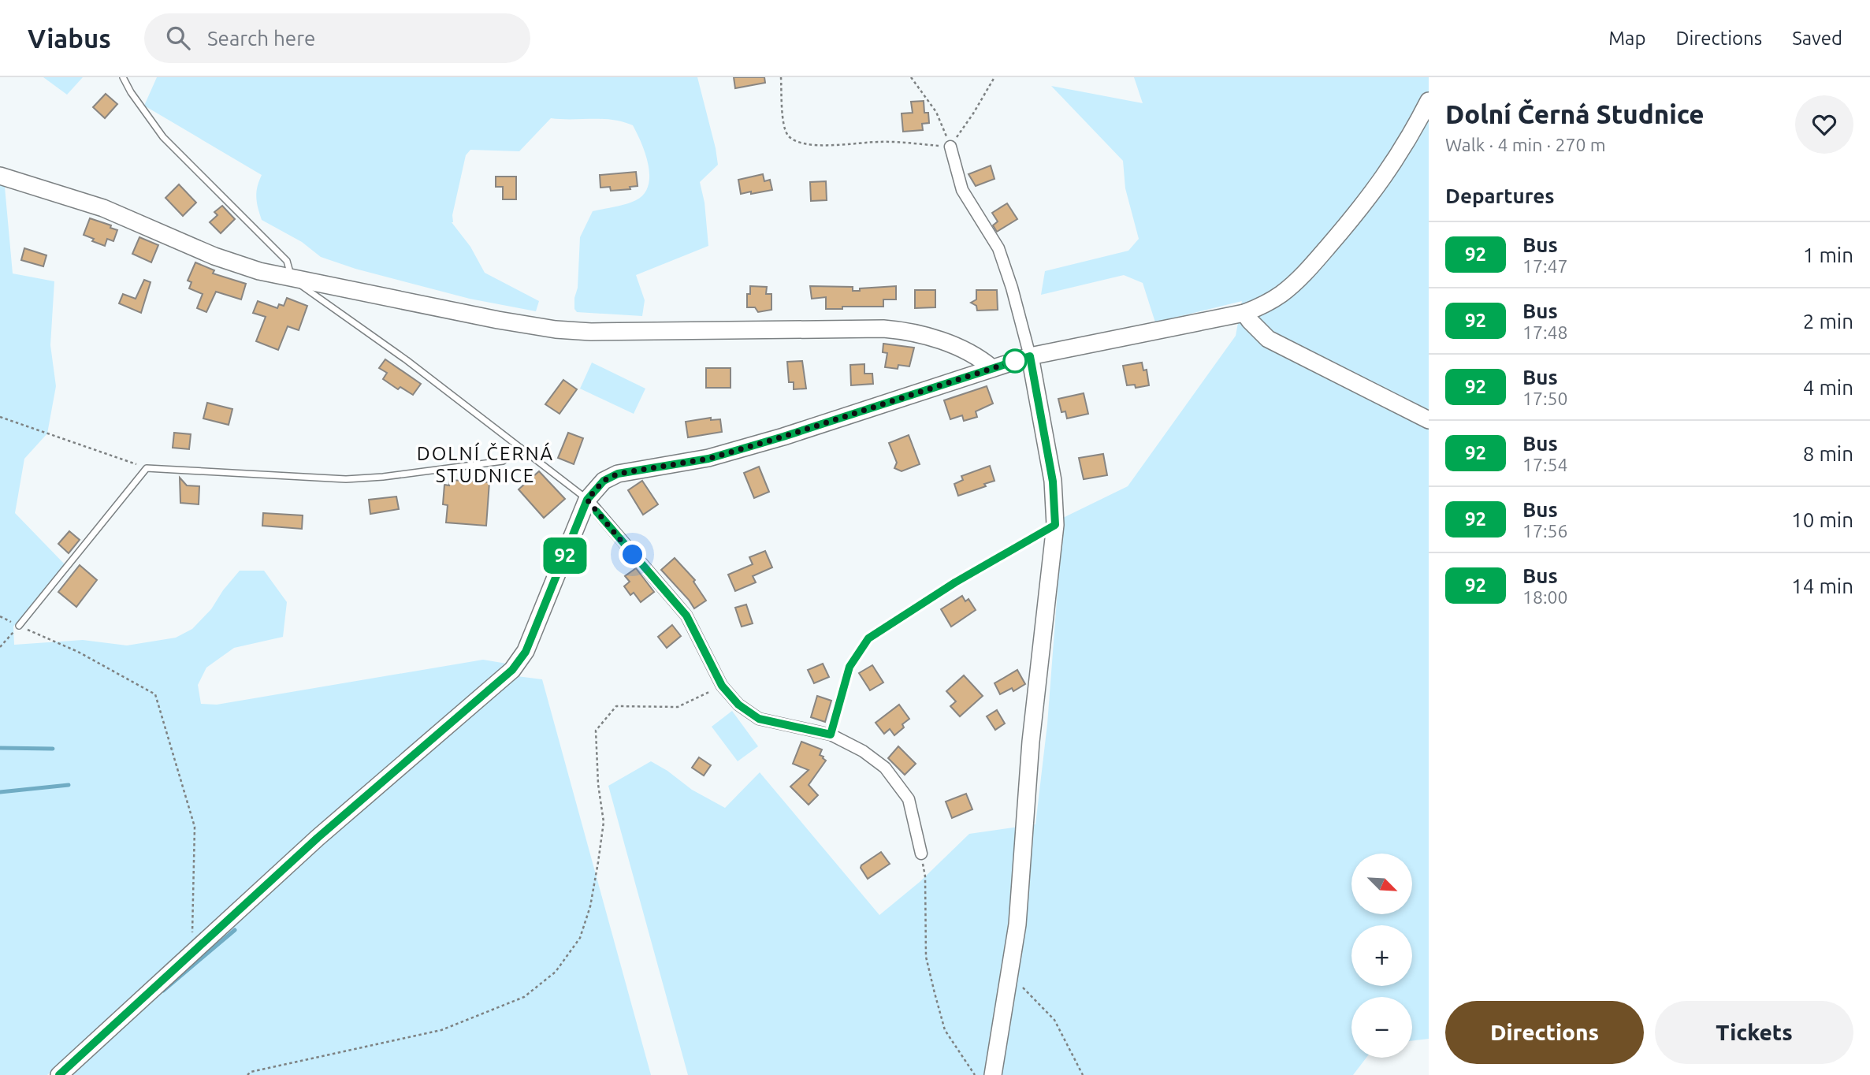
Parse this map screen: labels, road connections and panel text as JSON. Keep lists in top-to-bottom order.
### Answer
{
  "districts": ["DOLNÍ ČERNÁ STUDNICE"],
  "lines": ["bus line 92"],
  "north": "bottom right",
  "page": {
    "header": "Viabus",
    "search": "Search here",
    "nav": ["Map", "Directions", "Saved"],
    "on_map": "92",
    "heading": [
      ["Dolní Černá Studnice", "Walk · 4 min · 270 m"],
      "Departures"
    ],
    "list": [
      {
        "mark": "92",
        "name": "Bus",
        "note": "17:47",
        "value": "1 min"
      },
      {
        "mark": "92",
        "name": "Bus",
        "note": "17:48",
        "value": "2 min"
      },
      {
        "mark": "92",
        "name": "Bus",
        "note": "17:50",
        "value": "4 min"
      },
      {
        "mark": "92",
        "name": "Bus",
        "note": "17:54",
        "value": "8 min"
      },
      {
        "mark": "92",
        "name": "Bus",
        "note": "17:56",
        "value": "10 min"
      },
      {
        "mark": "92",
        "name": "Bus",
        "note": "18:00",
        "value": "14 min"
      }
    ],
    "map_buttons": ["+", "−"],
    "buttons": ["Directions", "Tickets"]
  }
}
